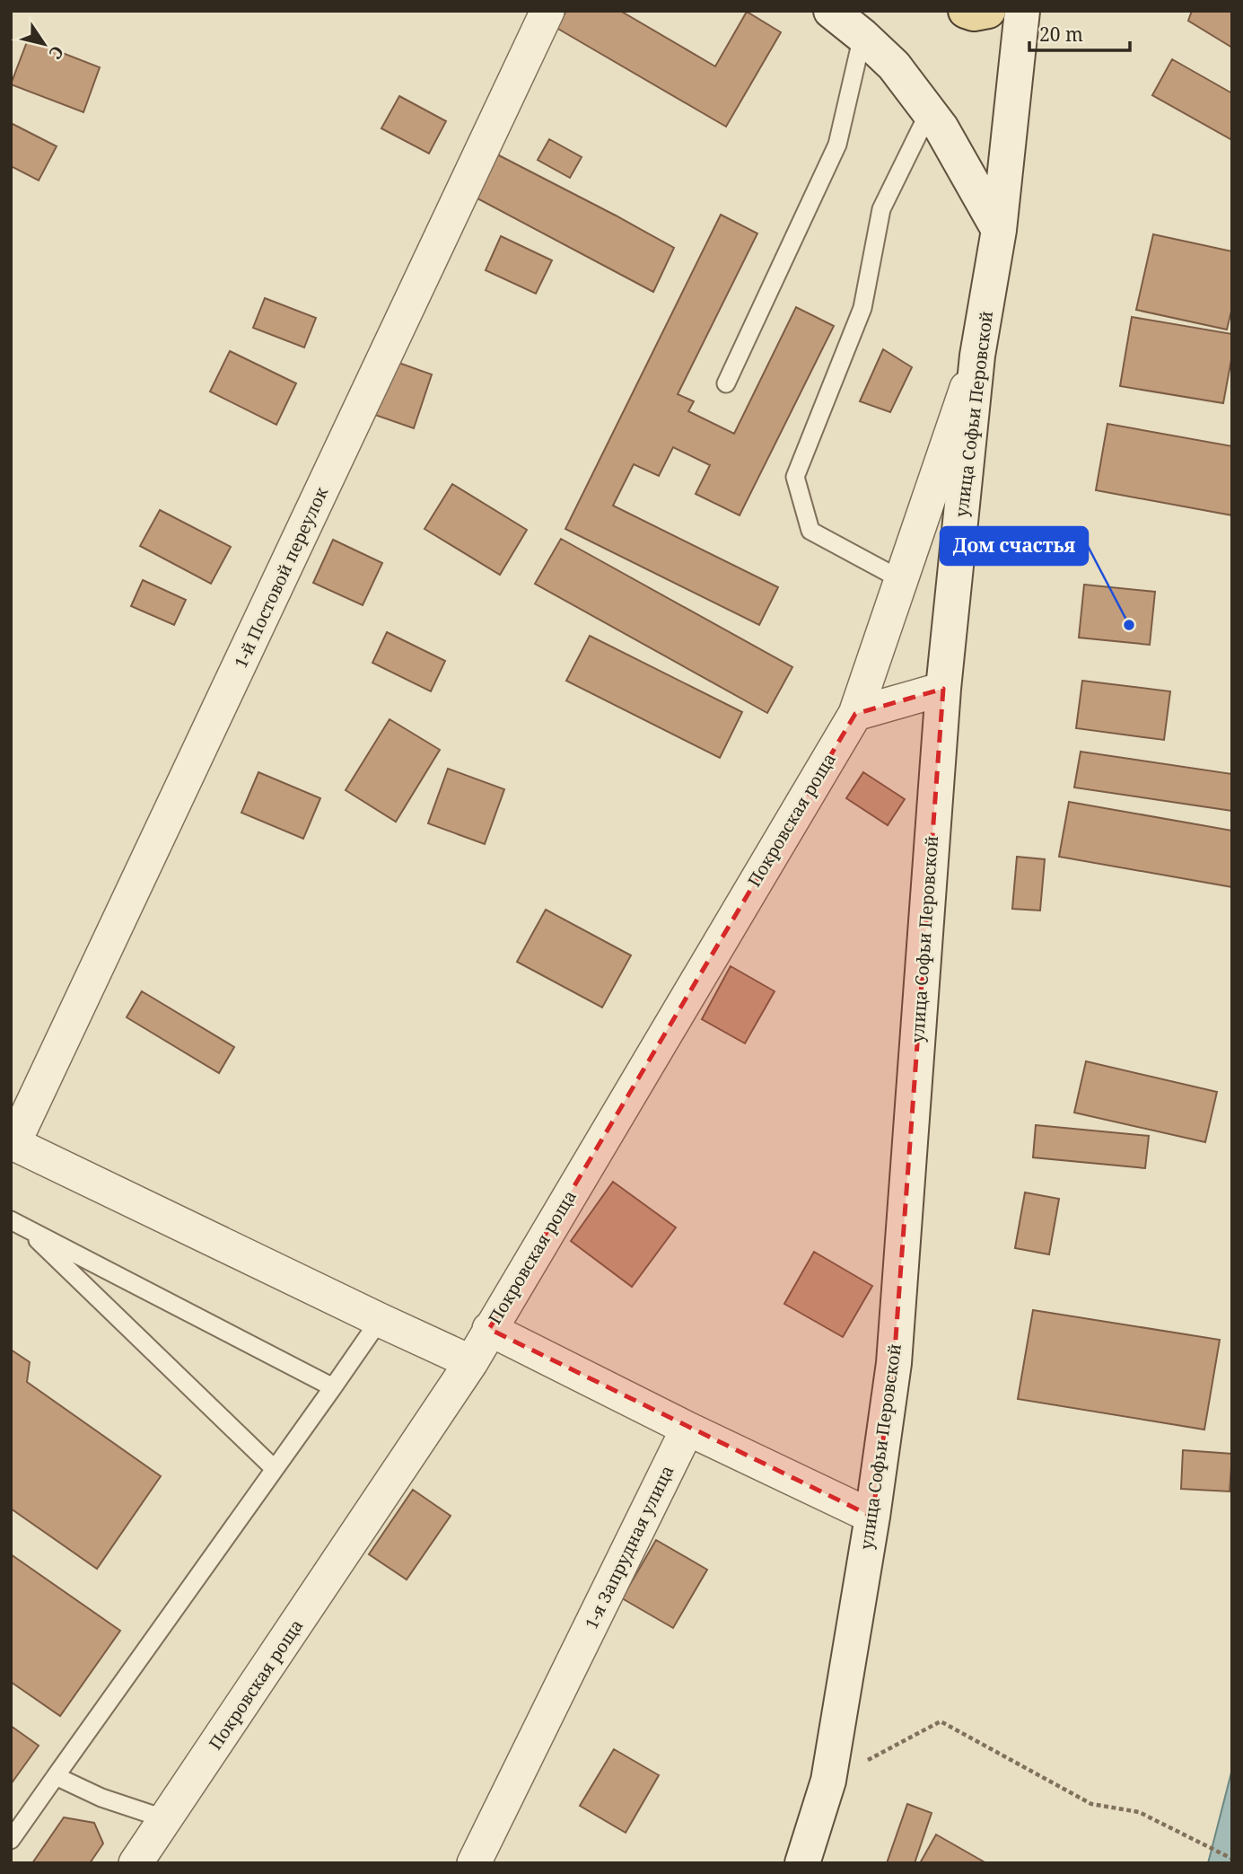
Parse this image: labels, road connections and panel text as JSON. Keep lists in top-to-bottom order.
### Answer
{
  "streets": {
    "main road": ["улица Софьи Перовской"],
    "street": ["1-й Постовой переулок", "Покровская роща", "1-я Запрудная улица"]
  },
  "crossings": [
    ["улица Софьи Перовской", "Покровская роща"]
  ],
  "places": ["Дом счастья"],
  "scale_bar": "20 m",
  "north": "bottom right"
}
